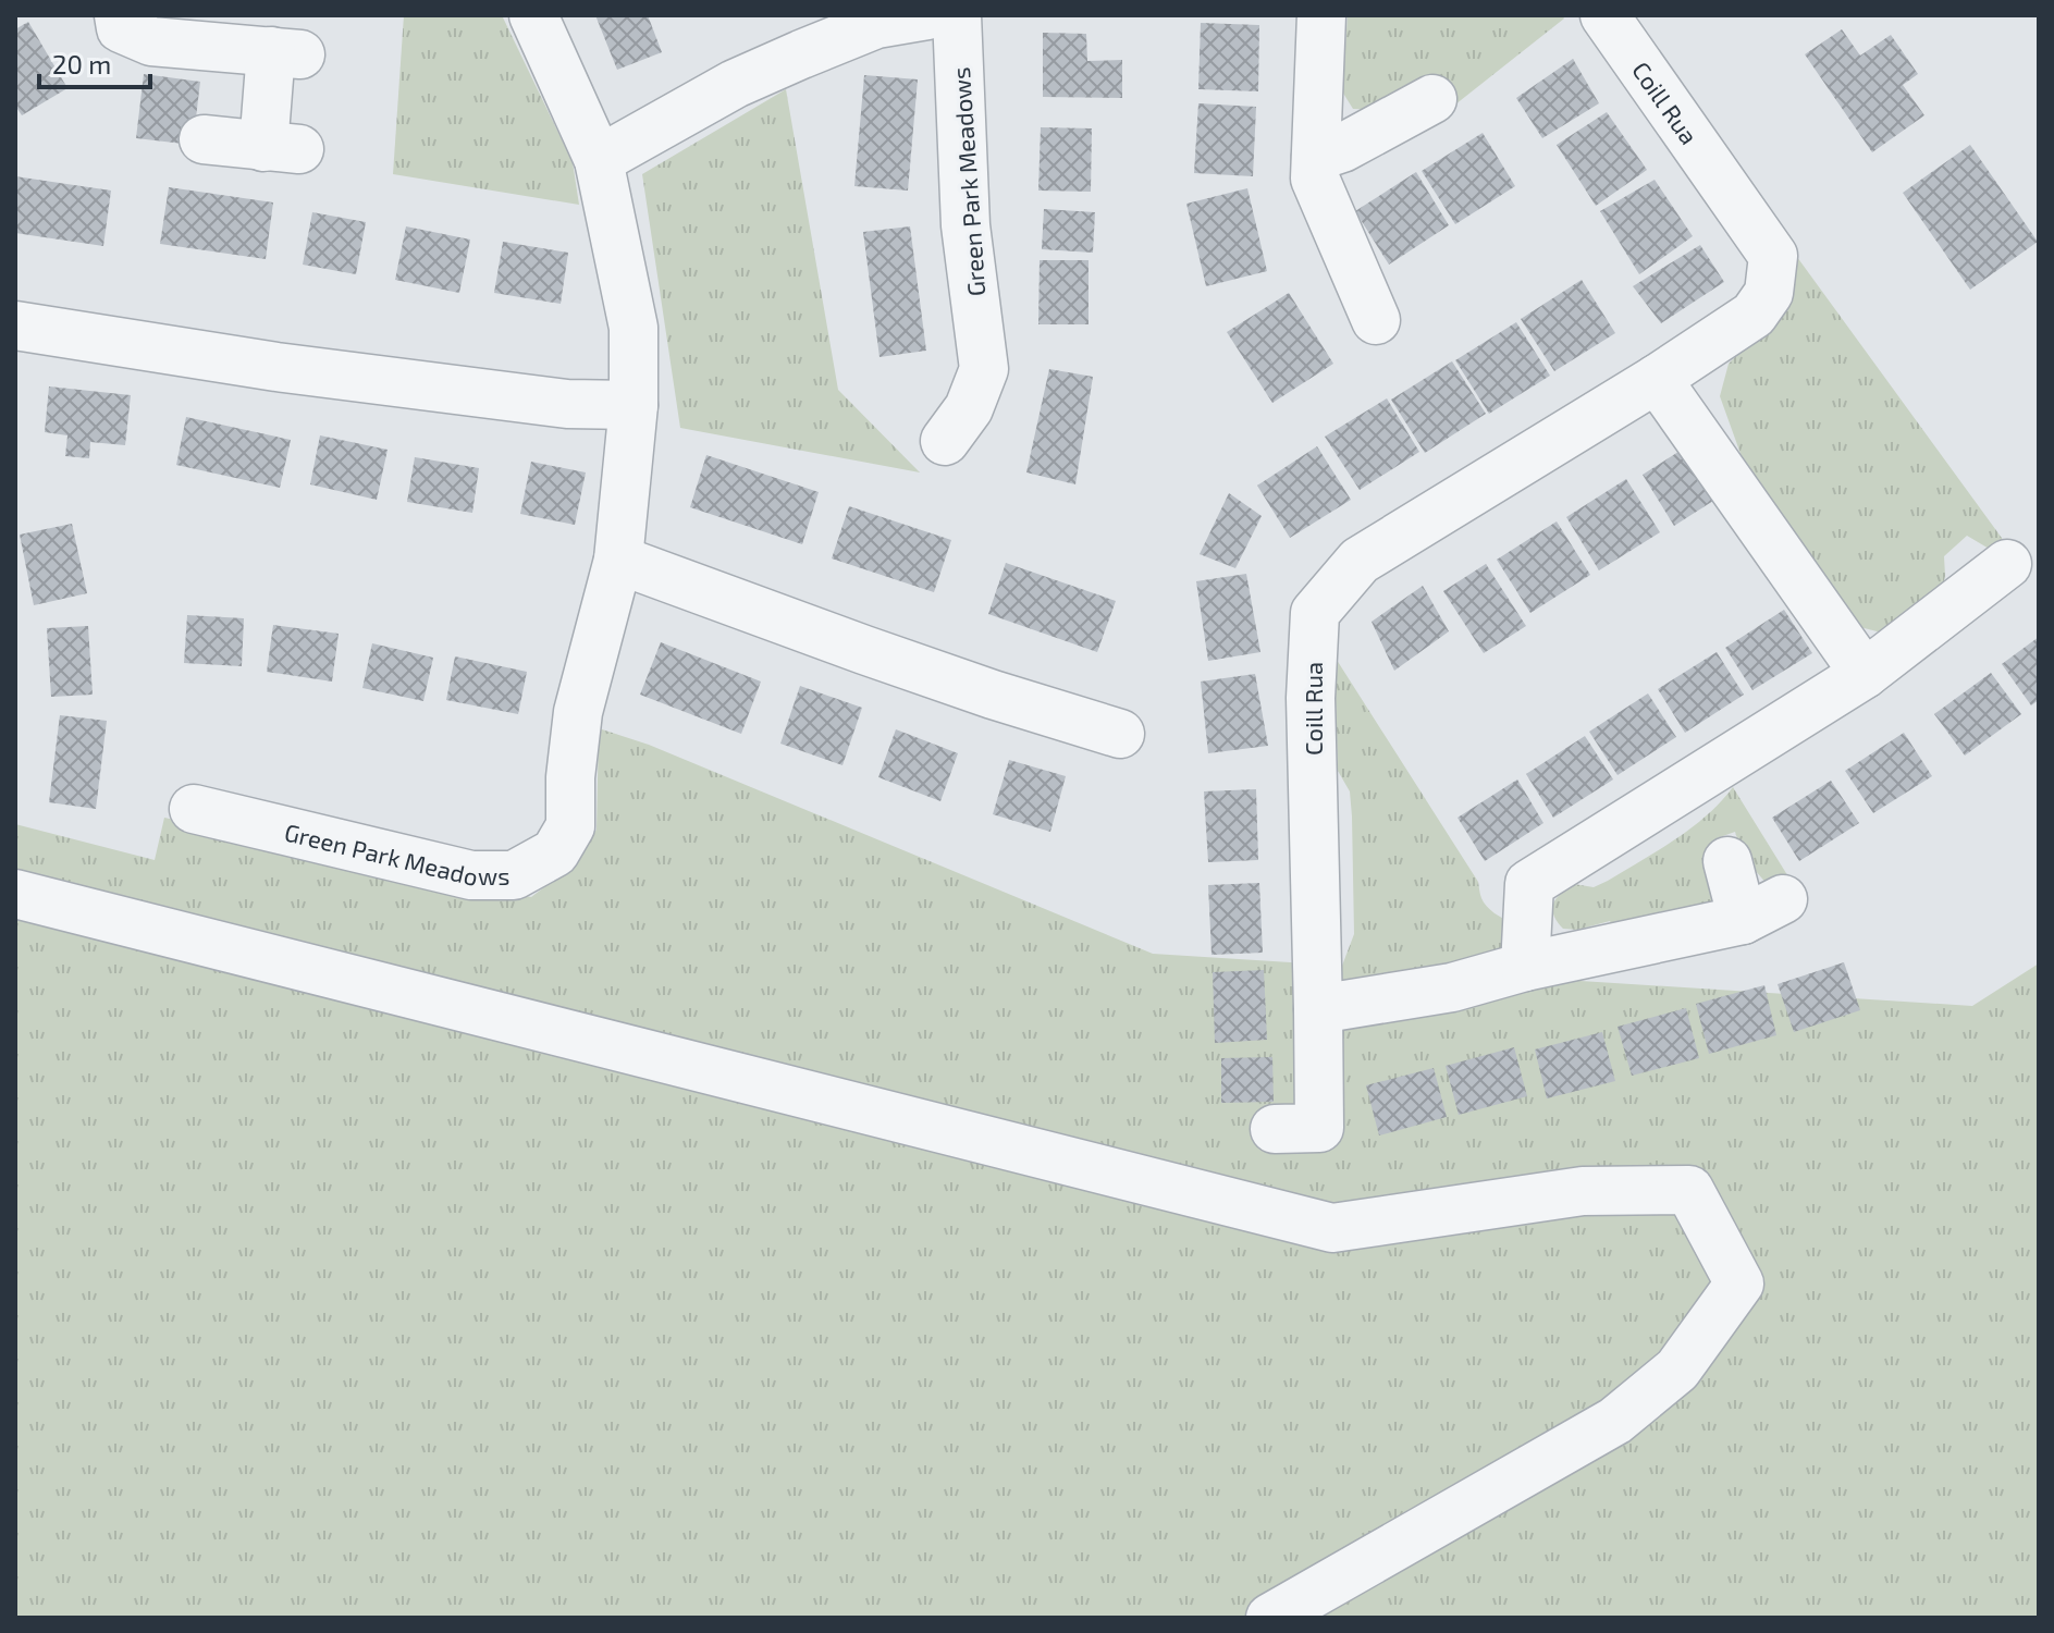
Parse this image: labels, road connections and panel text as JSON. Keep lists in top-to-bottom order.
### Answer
{
  "streets": {
    "street": ["Coill Rua", "Green Park Meadows"]
  },
  "scale_bar": "20 m"
}
